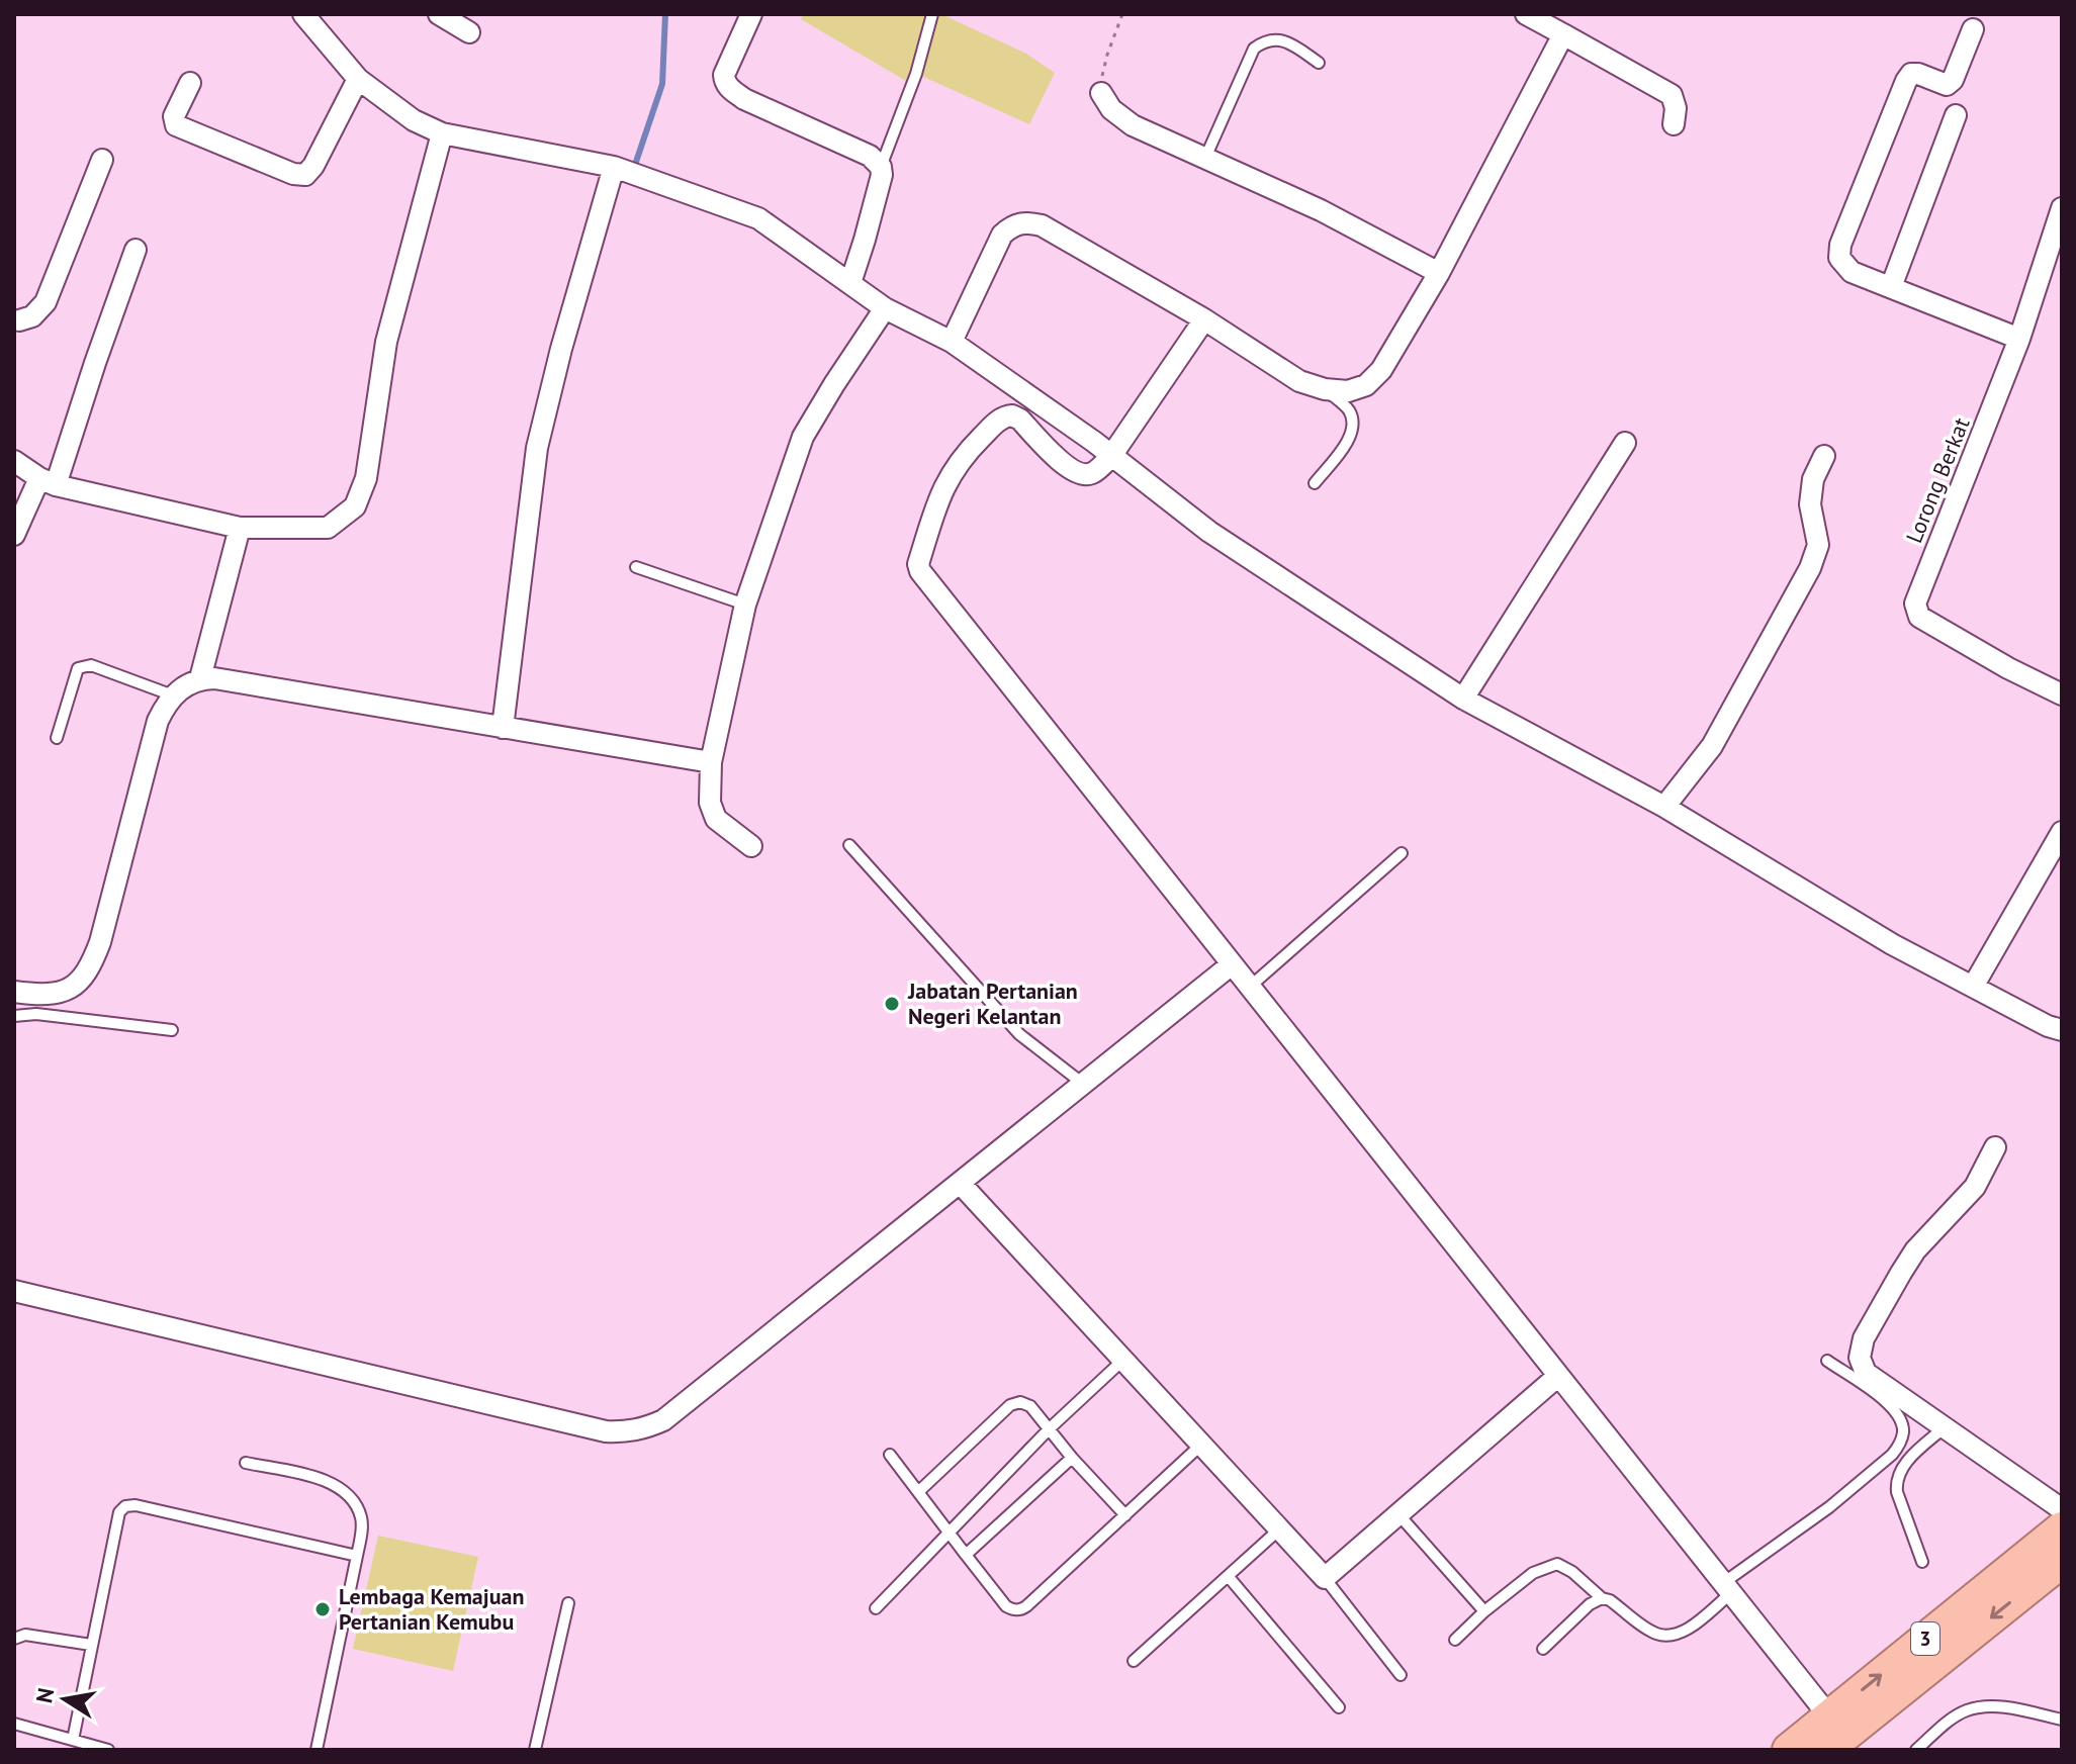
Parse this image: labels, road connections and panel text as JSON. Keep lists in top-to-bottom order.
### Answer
{
  "streets": {
    "highway": ["3"],
    "street": ["Lorong Berkat"]
  },
  "places": ["Jabatan Pertanian Negeri Kelantan", "Lembaga Kemajuan Pertanian Kemubu"],
  "north": "left"
}
